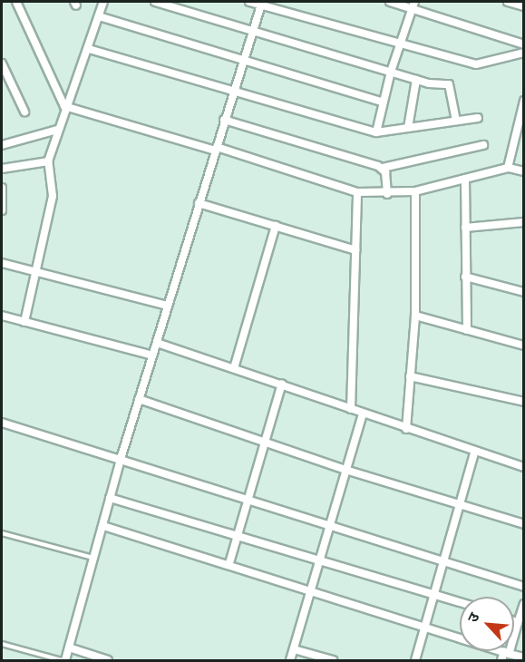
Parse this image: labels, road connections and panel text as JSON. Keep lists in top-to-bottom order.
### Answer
{
  "north": "top left"
}
